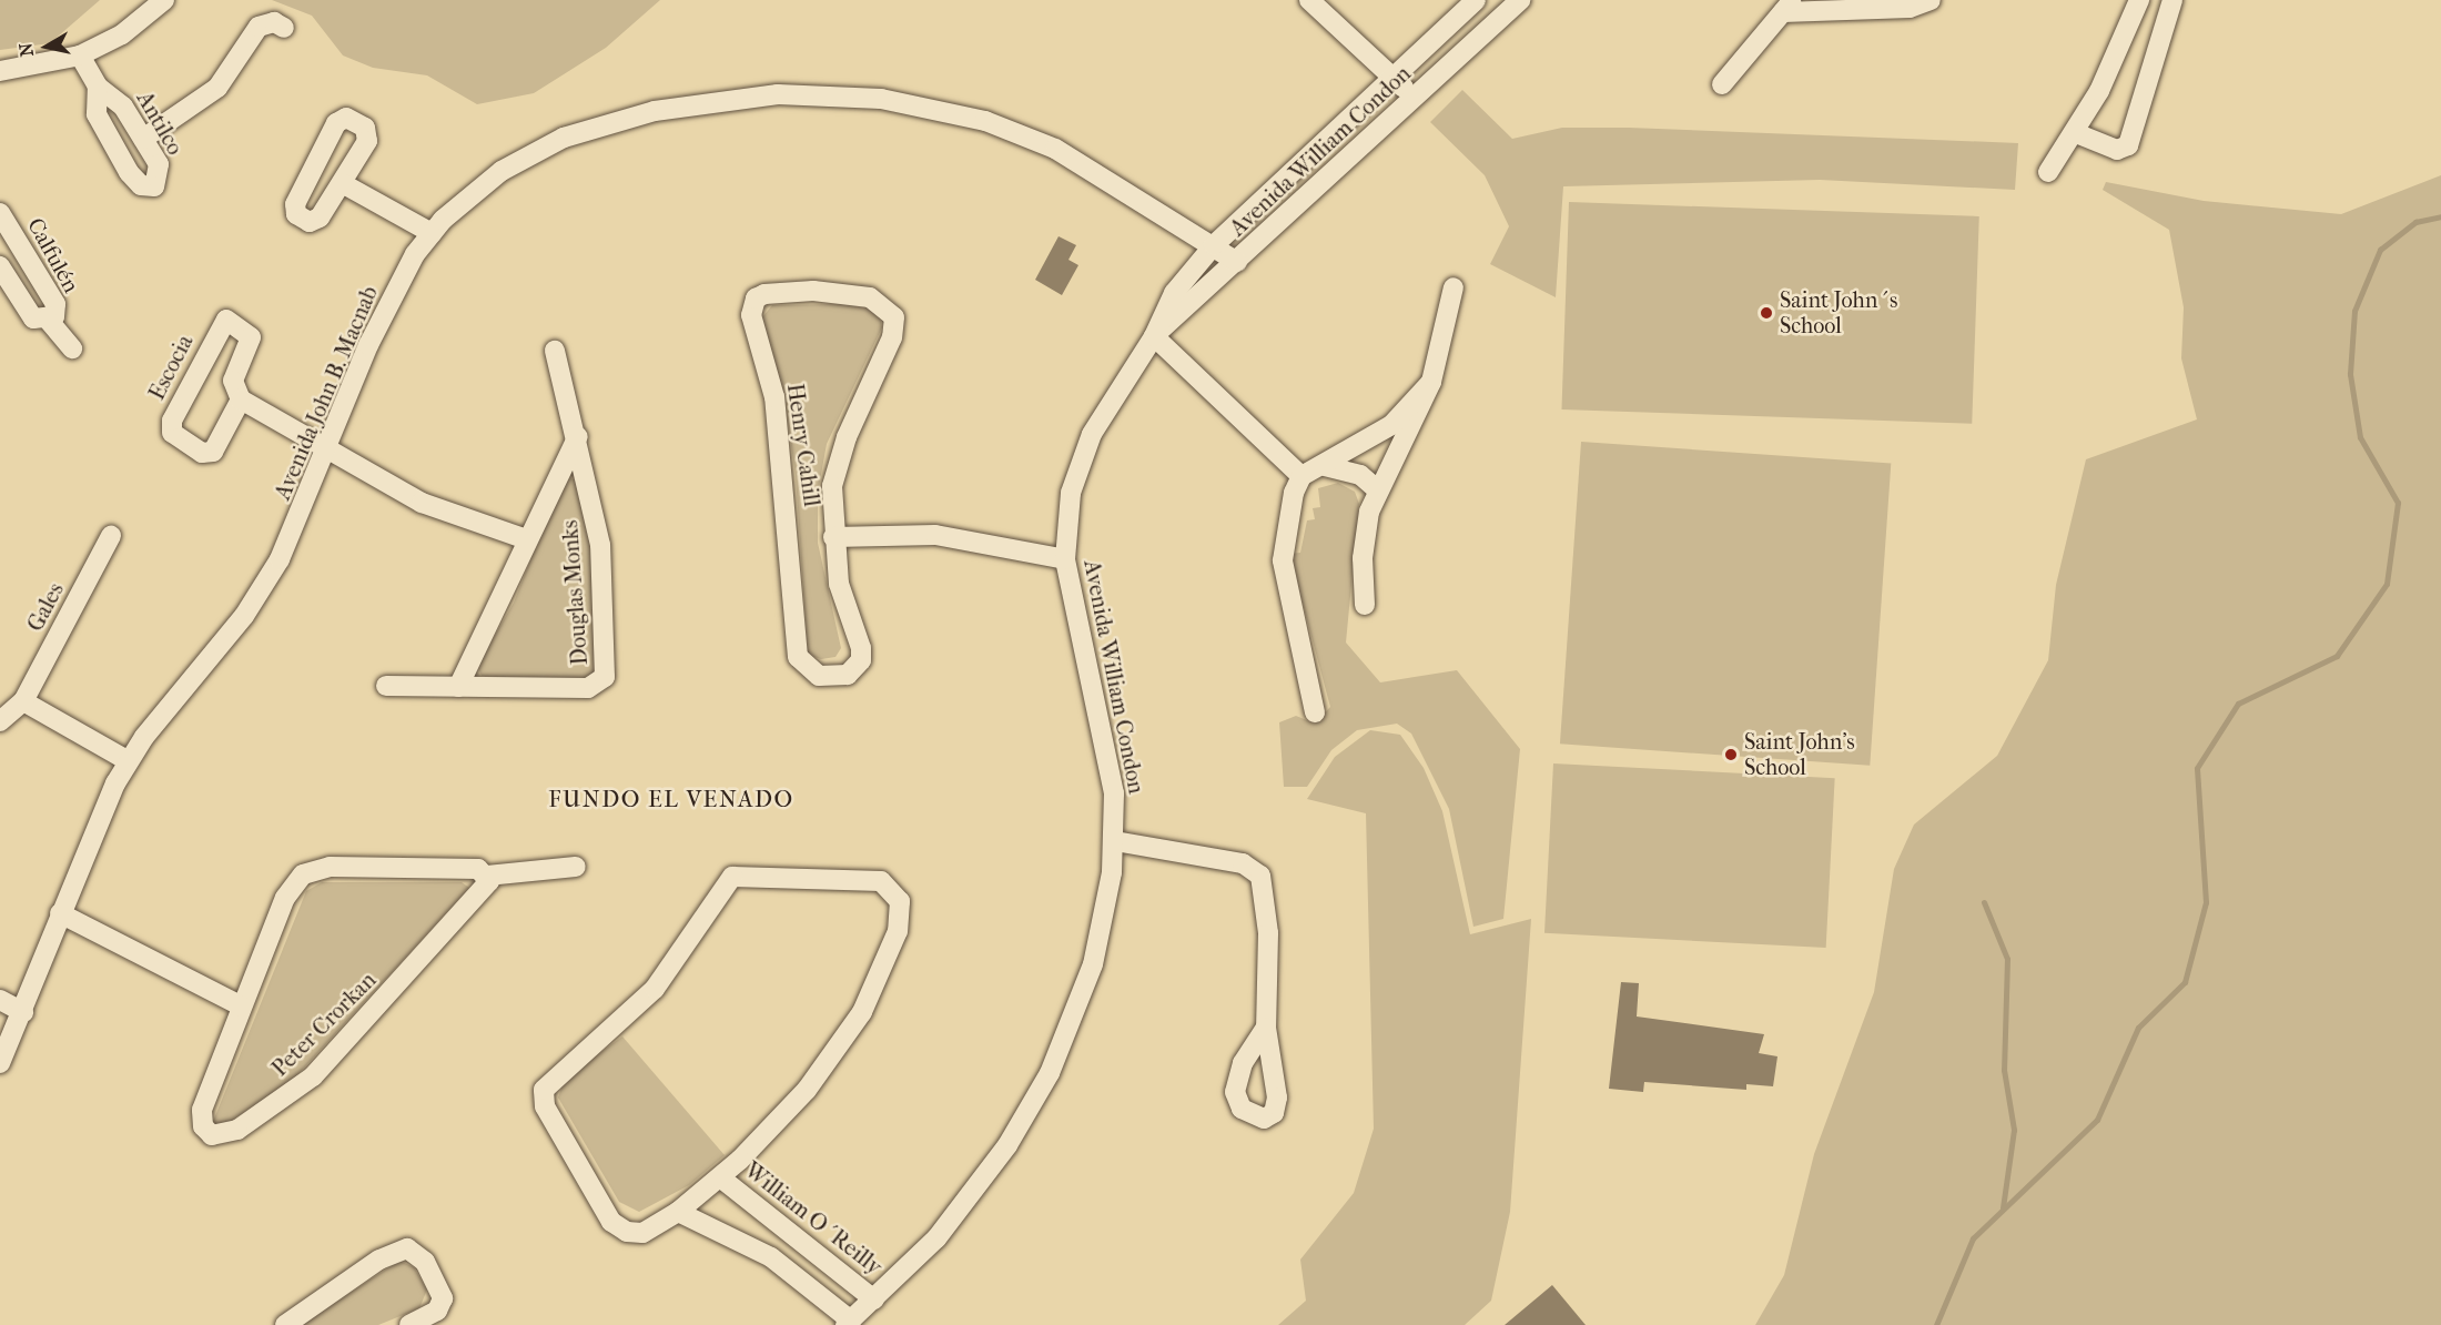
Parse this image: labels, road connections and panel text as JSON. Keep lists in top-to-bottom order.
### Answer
{
  "streets": {
    "street": [
      "Antilco",
      "Avenida William Condon",
      "Calfulén",
      "Escocia",
      "Avenida John B. Macnab",
      "Henry Cahill",
      "Douglas Monks",
      "Gales",
      "Peter Crorkan",
      "William O´Reilly"
    ]
  },
  "crossings": [
    ["Avenida William Condon", "Avenida John B. Macnab"],
    ["Avenida William Condon", "William O´Reilly"],
    ["Avenida John B. Macnab", "Douglas Monks"]
  ],
  "districts": ["FUNDO EL VENADO"],
  "places": ["Saint John´s School", "Saint John's School"],
  "north": "left"
}
